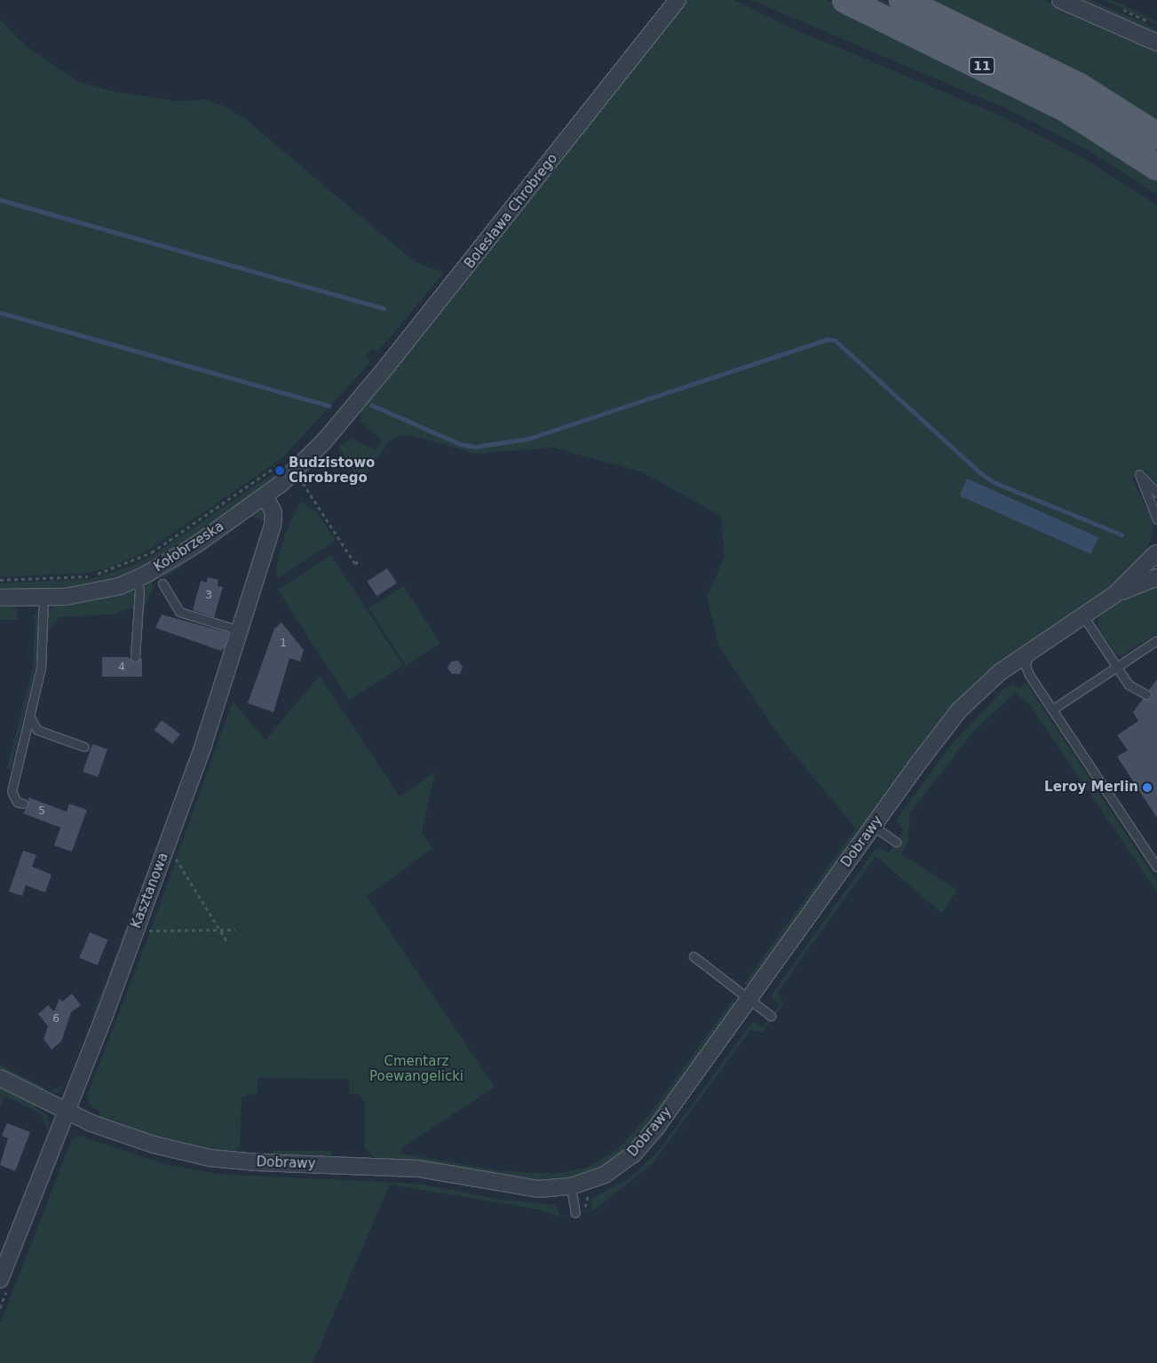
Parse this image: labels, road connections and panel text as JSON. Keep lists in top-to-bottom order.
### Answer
{
  "streets": {
    "main road": ["11"],
    "street": [
      "Bolesława Chrobrego",
      "Kołobrzeska",
      "Dobrawy",
      "Kasztanowa"
    ]
  },
  "crossings": [
    ["Bolesława Chrobrego", "Kołobrzeska"],
    ["Kołobrzeska", "Kasztanowa"],
    ["Dobrawy", "Kasztanowa"]
  ],
  "parks": ["Cmentarz Poewangelicki"],
  "places": ["Budzistowo Chrobrego", "Leroy Merlin"],
  "house_numbers": [
    "3",
    "1",
    "4",
    "5",
    "6"
  ]
}
